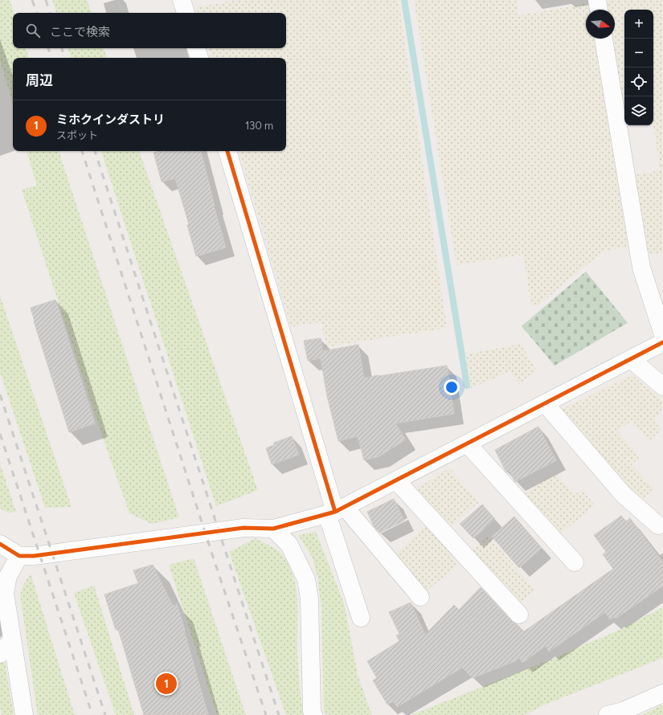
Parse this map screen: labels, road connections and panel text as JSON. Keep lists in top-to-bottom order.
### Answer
{
  "north": "right",
  "page": {
    "map_buttons": ["+", "−"],
    "search": "ここで検索",
    "heading": "周辺",
    "list": [
      {
        "mark": "1",
        "name": "ミホクインダストリ",
        "note": "スポット",
        "value": "130 m"
      }
    ],
    "pins": "1"
  }
}
